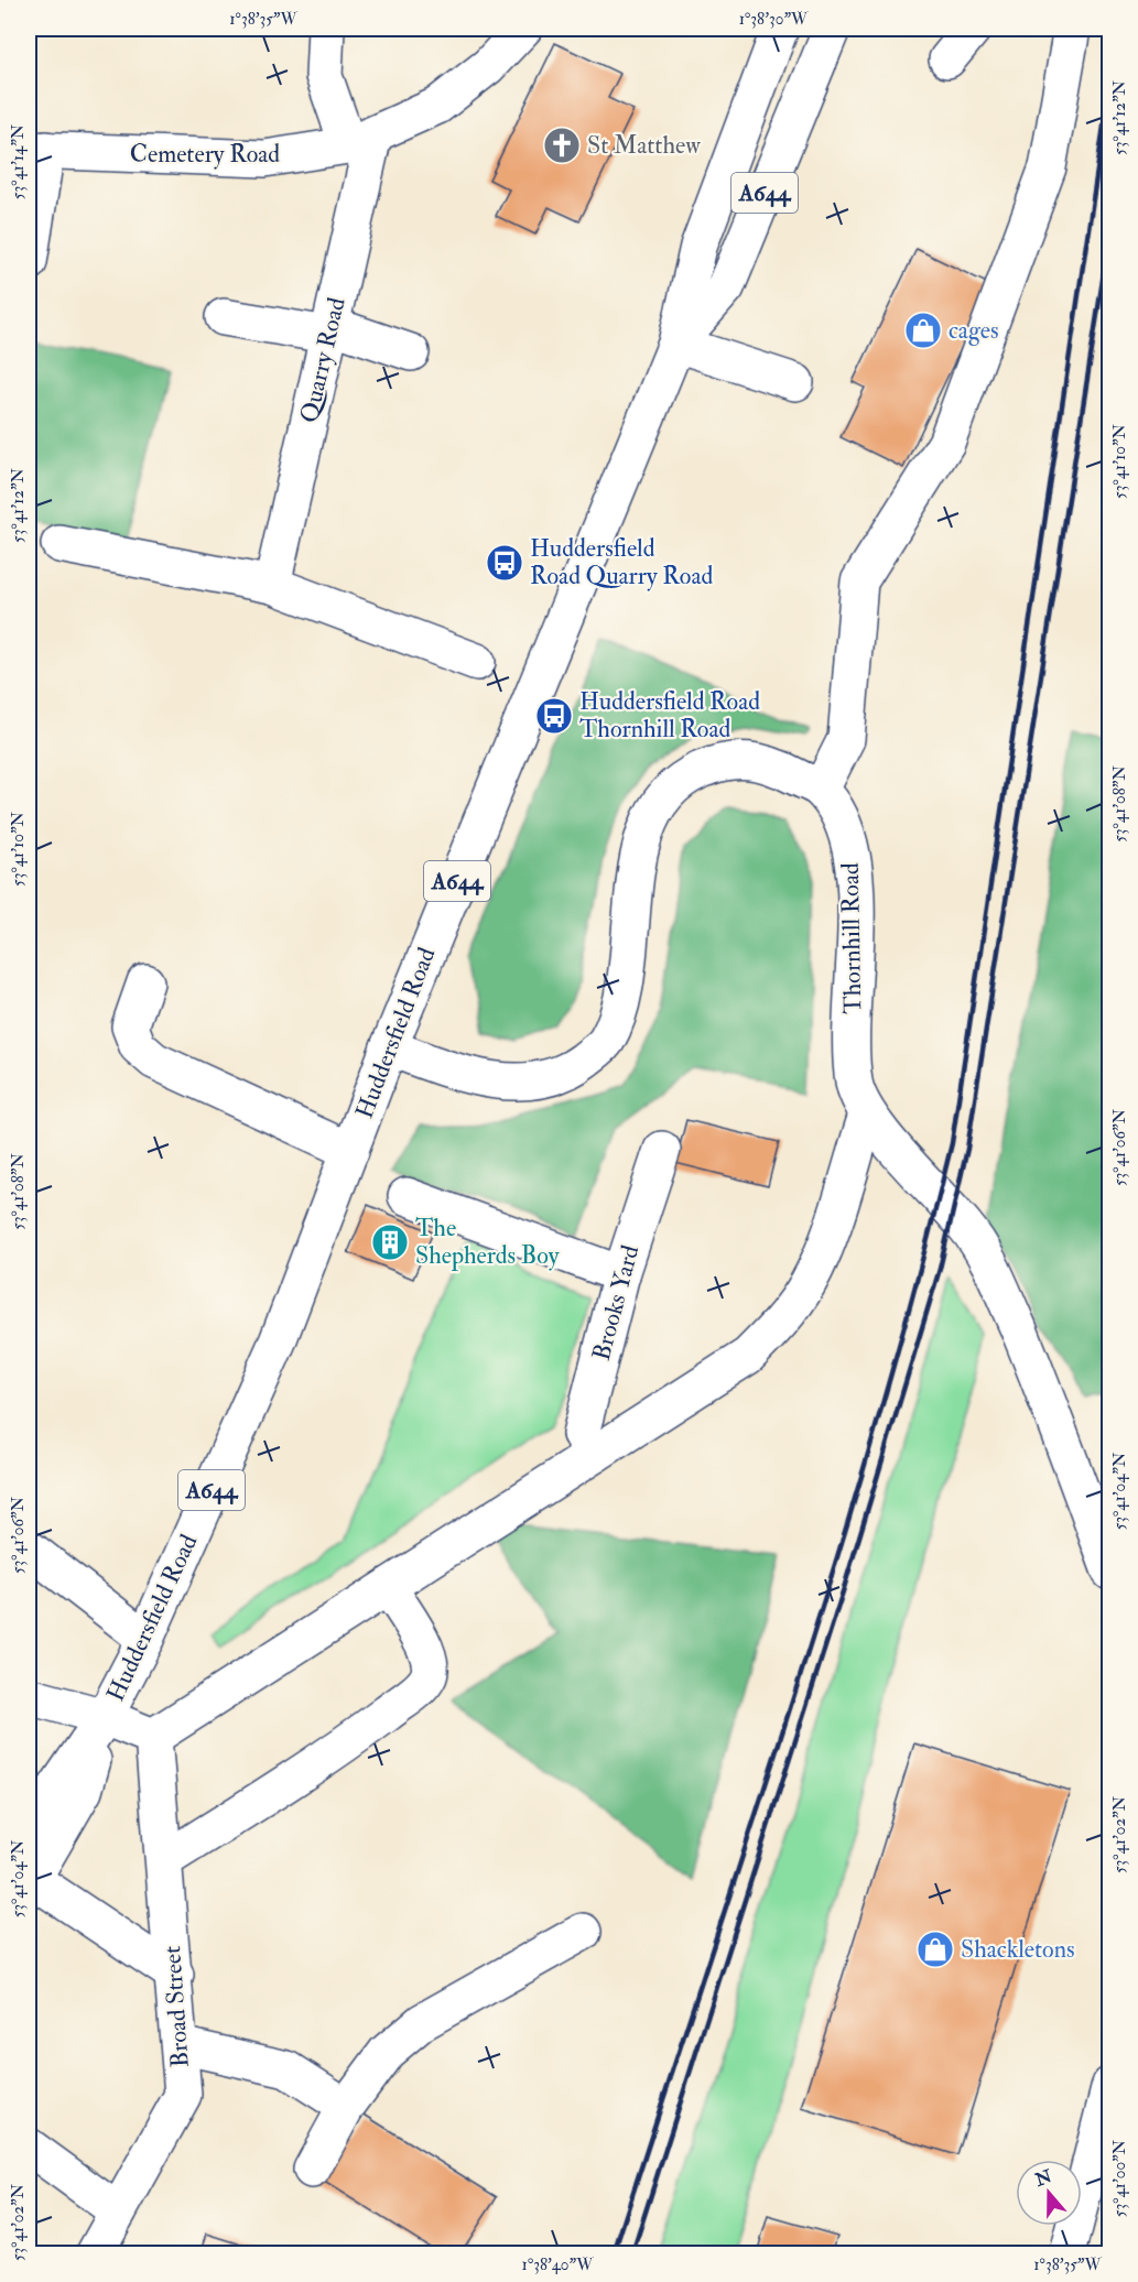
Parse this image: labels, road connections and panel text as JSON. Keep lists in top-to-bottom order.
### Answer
{
  "streets": {
    "main road": [
      "Cemetery Road",
      "A644",
      "Quarry Road",
      "Thornhill Road",
      "Huddersfield Road",
      "Brooks Yard",
      "Broad Street"
    ]
  },
  "crossings": [
    ["Cemetery Road", "Quarry Road"],
    ["Thornhill Road", "Huddersfield Road"]
  ],
  "places": {
    "church": ["St Matthew"],
    "shop": ["cages", "Shackletons"],
    "bus stop": ["Huddersfield Road Quarry Road", "Huddersfield Road Thornhill Road"],
    "building": ["The Shepherds Boy"]
  },
  "north": "top",
  "coordinates": [
    "1°38'35\"W",
    "1°38'30\"W",
    "53°41'12\"N",
    "53°41'14\"N",
    "53°41'10\"N",
    "53°41'08\"N",
    "53°41'06\"N",
    "53°41'04\"N",
    "53°41'02\"N",
    "53°41'00\"N",
    "1°38'40\"W"
  ]
}
